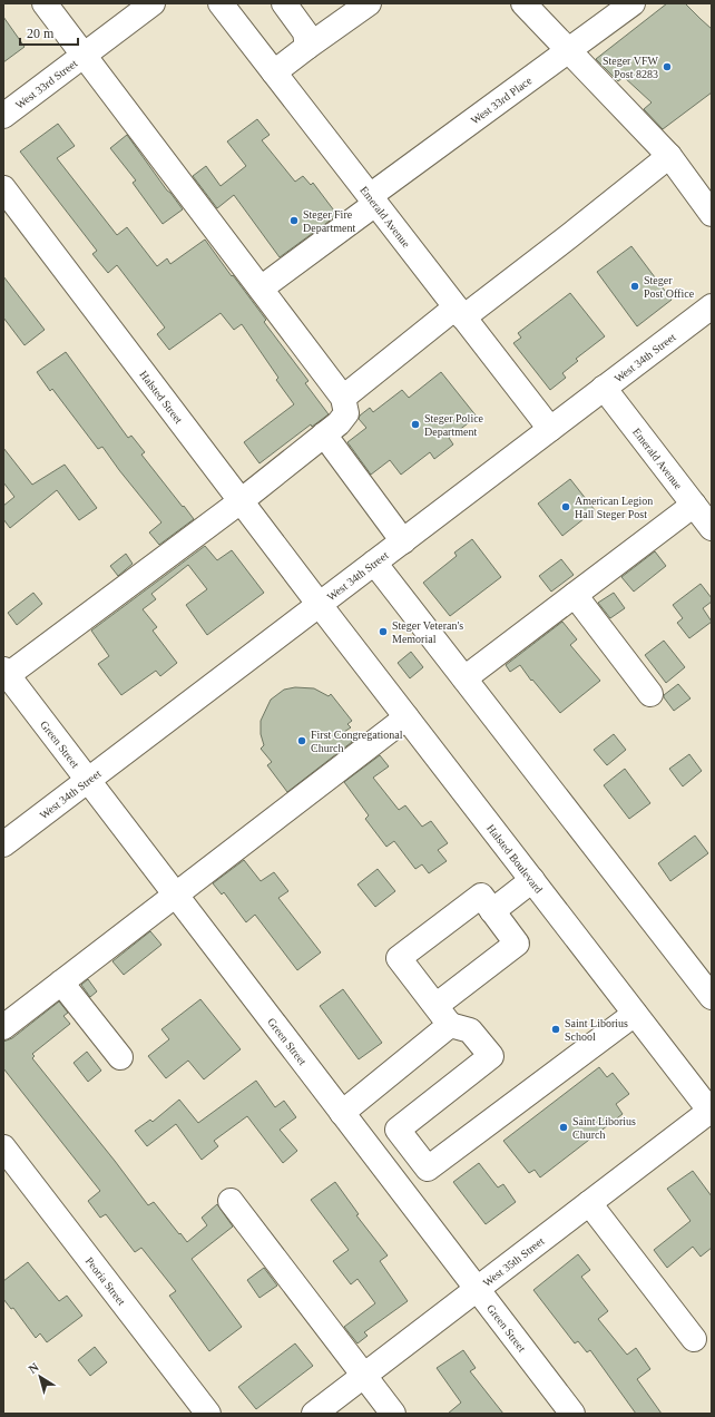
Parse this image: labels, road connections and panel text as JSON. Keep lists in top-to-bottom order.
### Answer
{
  "streets": {
    "street": [
      "West 33rd Street",
      "West 33rd Place",
      "Emerald Avenue",
      "West 34th Street",
      "Halsted Street",
      "Green Street",
      "Halsted Boulevard",
      "West 35th Street",
      "Peoria Street"
    ]
  },
  "crossings": [
    ["West 33rd Place", "Emerald Avenue"],
    ["Emerald Avenue", "West 34th Street"],
    ["West 34th Street", "Halsted Street"],
    ["West 34th Street", "Green Street"],
    ["West 34th Street", "Halsted Boulevard"],
    ["Halsted Street", "Halsted Boulevard"],
    ["Green Street", "West 35th Street"],
    ["Halsted Boulevard", "West 35th Street"]
  ],
  "places": [
    "Steger VFW Post 8283",
    "Steger Fire Department",
    "Steger Post Office",
    "Steger Police Department",
    "American Legion Hall Steger Post",
    "Steger Veteran's Memorial",
    "First Congregational Church",
    "Saint Liborius School",
    "Saint Liborius Church"
  ],
  "scale_bar": "20 m",
  "north": "top left"
}
